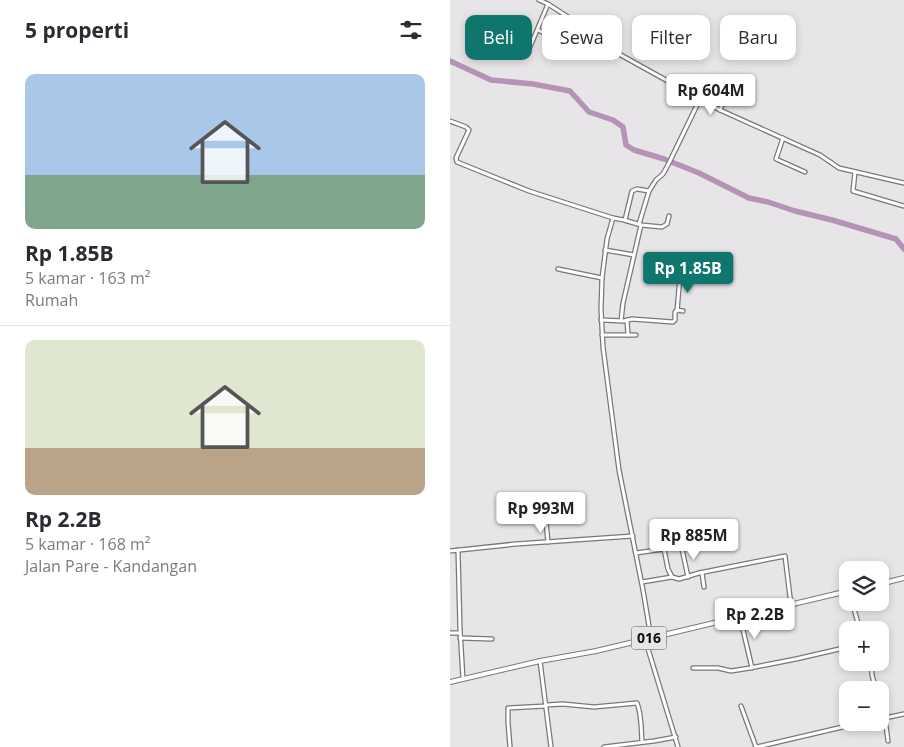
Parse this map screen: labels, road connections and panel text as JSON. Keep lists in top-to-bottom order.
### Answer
{
  "streets": {
    "main road": ["016"]
  },
  "page": {
    "heading": "5 properti",
    "chip": [
      "Beli",
      "Sewa",
      "Filter",
      "Baru"
    ],
    "list": [
      {
        "name": "Rp 1.85B",
        "note": "5 kamar · 163 m² · Rumah"
      },
      {
        "name": "Rp 2.2B",
        "note": "5 kamar · 168 m² · Jalan Pare - Kandangan"
      }
    ],
    "price": [
      "Rp 604M",
      "Rp 1.85B",
      "Rp 993M",
      "Rp 885M",
      "Rp 2.2B"
    ],
    "map_buttons": ["+", "−"]
  }
}
